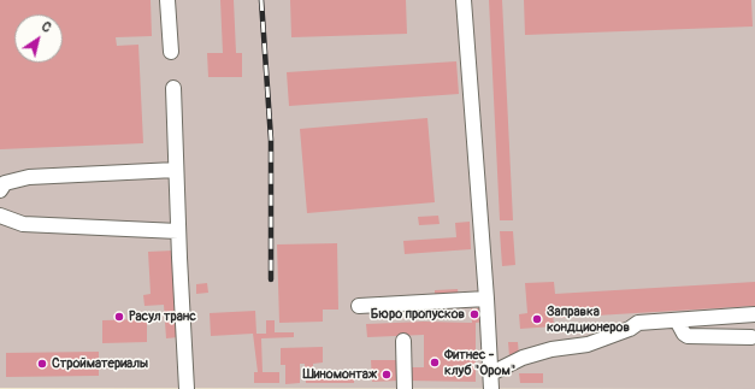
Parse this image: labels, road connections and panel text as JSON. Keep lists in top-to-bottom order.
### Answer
{
  "places": [
    "Бюро пропусков",
    "Расул транс",
    "Заправка кондционеров",
    "Фитнес - клуб \"Ором\"",
    "Стройматериалы",
    "Шиномонтаж"
  ],
  "north": "top right"
}
